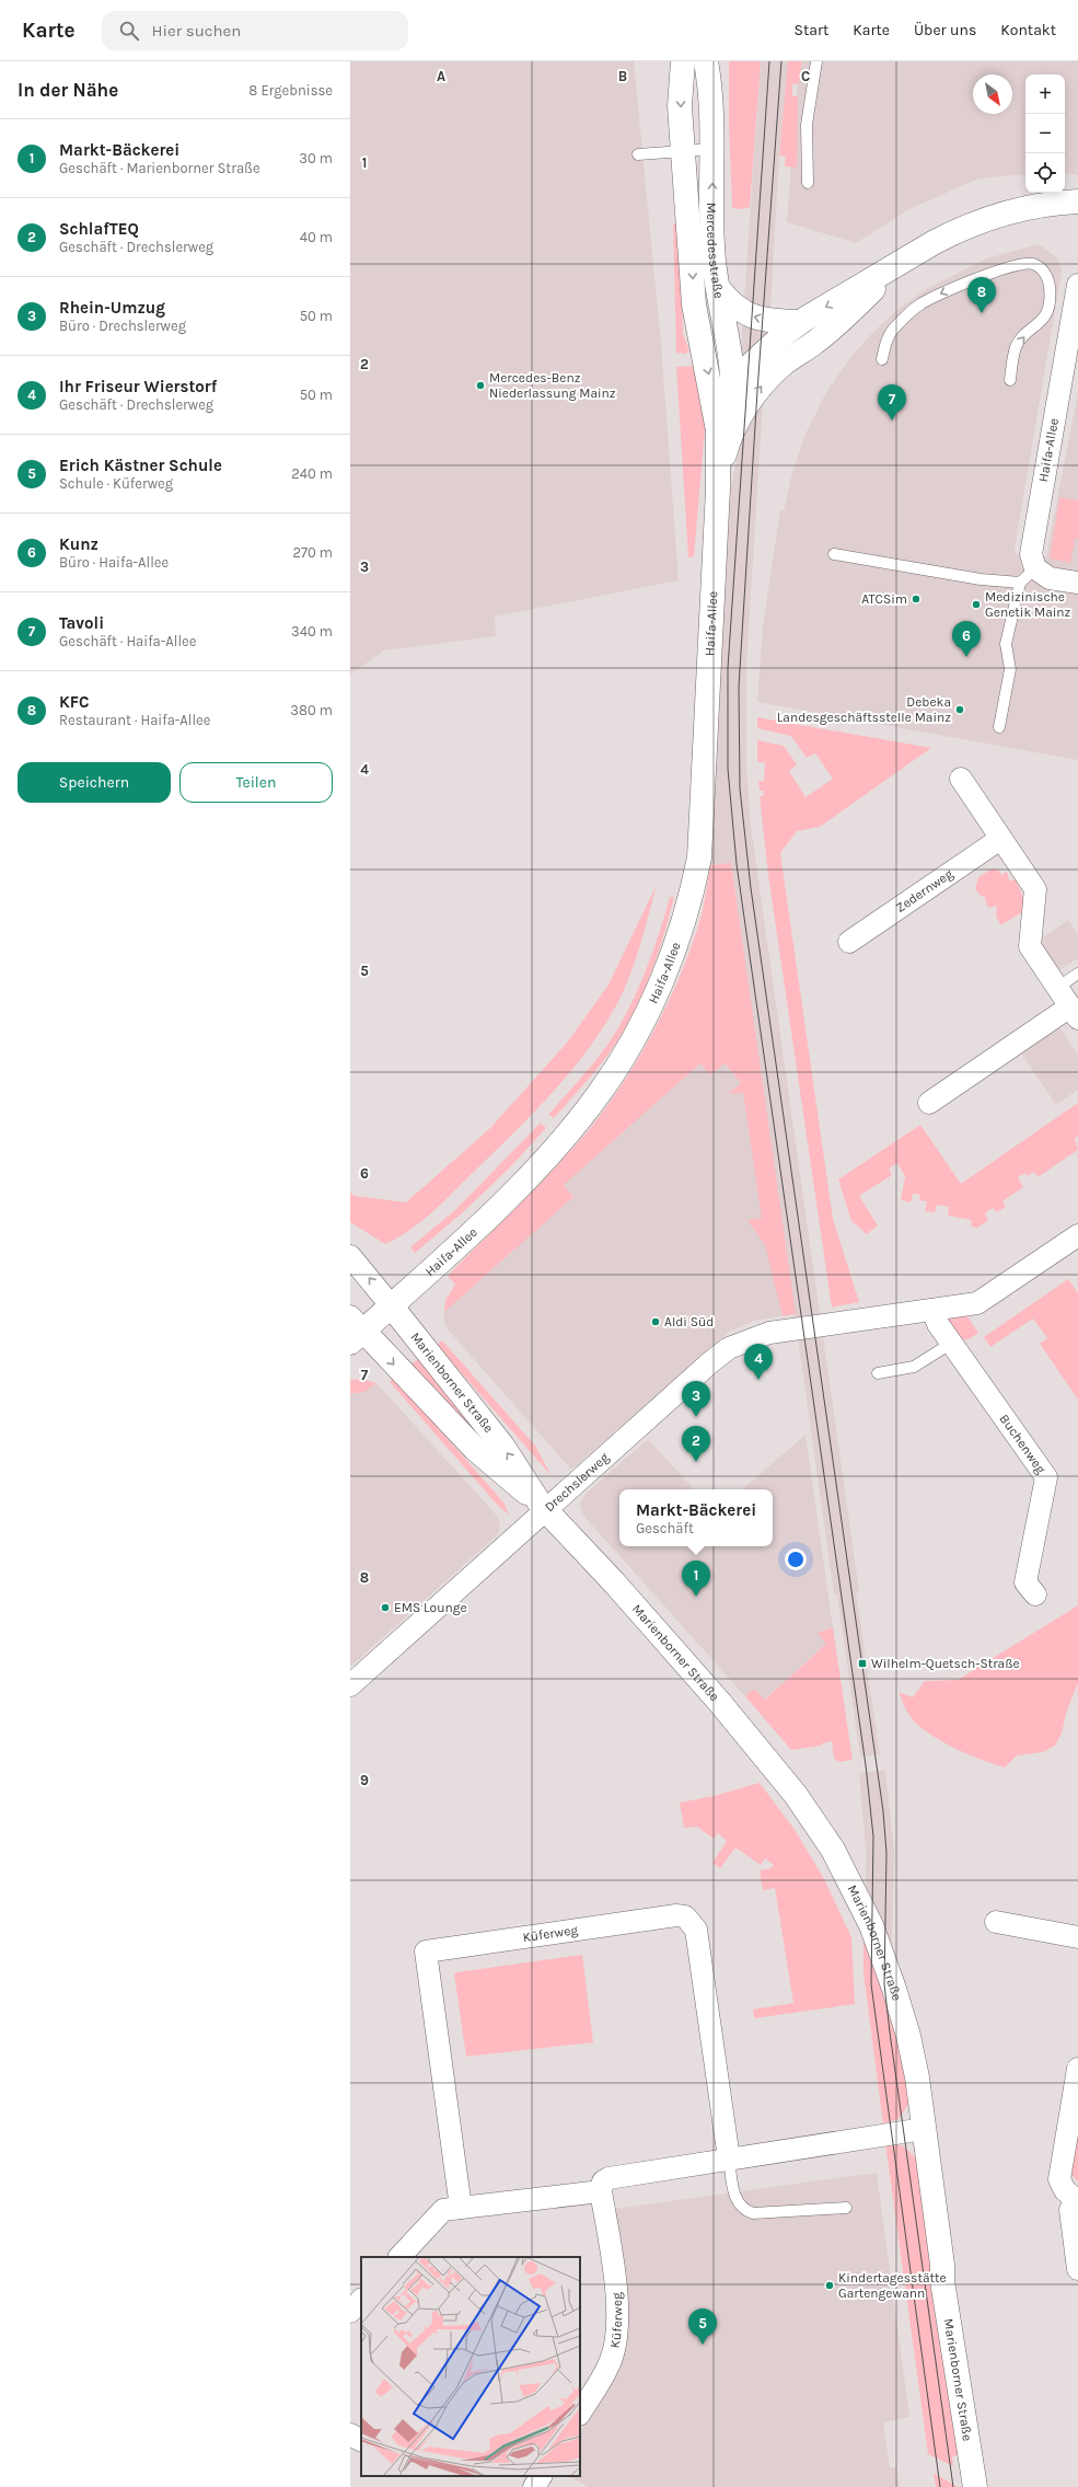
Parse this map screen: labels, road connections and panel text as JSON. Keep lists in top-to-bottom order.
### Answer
{
  "streets": {
    "street": [
      "Mercedesstraße",
      "Haifa-Allee",
      "Zedernweg",
      "Marienborner Straße",
      "Buchenweg",
      "Drechslerweg",
      "Küferweg"
    ]
  },
  "crossings": [
    ["Mercedesstraße", "Haifa-Allee"],
    ["Haifa-Allee", "Marienborner Straße"],
    ["Marienborner Straße", "Drechslerweg"],
    ["Buchenweg", "Drechslerweg"]
  ],
  "places": {
    "other": [
      "Mercedes-Benz Niederlassung Mainz",
      "ATCSim",
      "Medizinische Genetik Mainz",
      "Debeka Landesgeschäftsstelle Mainz",
      "Aldi Süd",
      "EMS Lounge",
      "Kindertagesstätte Gartengewann"
    ],
    "transit": ["Wilhelm-Quetsch-Straße"]
  },
  "north": "bottom right",
  "page": {
    "header": "Karte",
    "search": "Hier suchen",
    "nav": [
      "Start",
      "Karte",
      "Über uns",
      "Kontakt"
    ],
    "heading": ["In der Nähe", "8 Ergebnisse"],
    "map_buttons": ["+", "−"],
    "list": [
      {
        "mark": "1",
        "name": "Markt-Bäckerei",
        "note": "Geschäft · Marienborner Straße",
        "value": "30 m"
      },
      {
        "mark": "2",
        "name": "SchlafTEQ",
        "note": "Geschäft · Drechslerweg",
        "value": "40 m"
      },
      {
        "mark": "3",
        "name": "Rhein-Umzug",
        "note": "Büro · Drechslerweg",
        "value": "50 m"
      },
      {
        "mark": "4",
        "name": "Ihr Friseur Wierstorf",
        "note": "Geschäft · Drechslerweg",
        "value": "50 m"
      },
      {
        "mark": "5",
        "name": "Erich Kästner Schule",
        "note": "Schule · Küferweg",
        "value": "240 m"
      },
      {
        "mark": "6",
        "name": "Kunz",
        "note": "Büro · Haifa-Allee",
        "value": "270 m"
      },
      {
        "mark": "7",
        "name": "Tavoli",
        "note": "Geschäft · Haifa-Allee",
        "value": "340 m"
      },
      {
        "mark": "8",
        "name": "KFC",
        "note": "Restaurant · Haifa-Allee",
        "value": "380 m"
      }
    ],
    "pins": [
      "8",
      "7",
      "6",
      "4",
      "3",
      "2",
      "1",
      "5"
    ],
    "buttons": ["Speichern", "Teilen"],
    "popup": ["Markt-Bäckerei", "Geschäft"]
  },
  "grid": {
    "columns": ["A", "B", "C"],
    "rows": [
      "1",
      "2",
      "3",
      "4",
      "5",
      "6",
      "7",
      "8",
      "9"
    ]
  }
}
